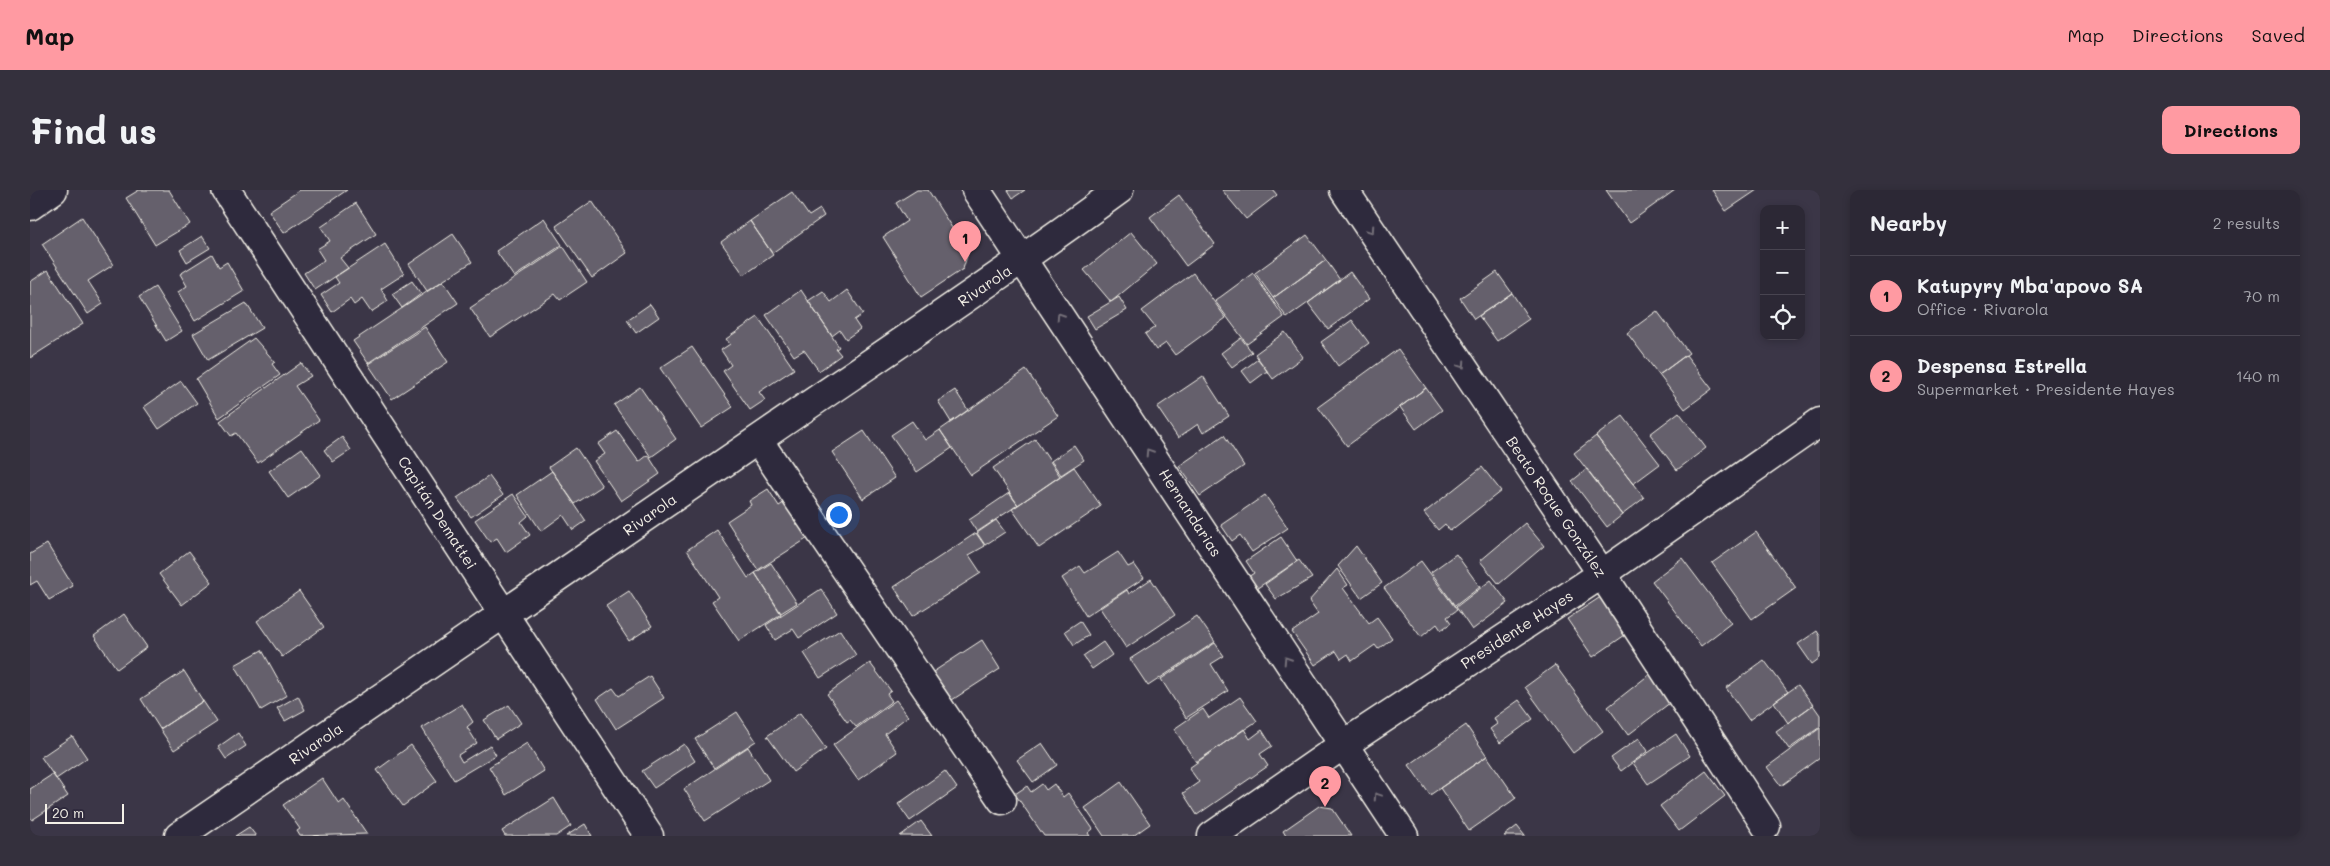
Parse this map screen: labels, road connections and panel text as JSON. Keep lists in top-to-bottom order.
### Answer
{
  "streets": {
    "street": [
      "Rivarola",
      "Beato Roque González",
      "Capitán Demattei",
      "Hernandarias",
      "Presidente Hayes"
    ]
  },
  "crossings": [
    ["Rivarola", "Capitán Demattei"],
    ["Rivarola", "Hernandarias"],
    ["Beato Roque González", "Presidente Hayes"],
    ["Hernandarias", "Presidente Hayes"]
  ],
  "one_way": ["Beato Roque González", "Hernandarias"],
  "scale_bar": "20 m",
  "page": {
    "header": "Map",
    "nav": ["Map", "Directions", "Saved"],
    "buttons": "Directions",
    "title": "Find us",
    "heading": ["Nearby", "2 results"],
    "map_buttons": ["+", "−"],
    "pins": ["1", "2"],
    "list": [
      {
        "mark": "1",
        "name": "Katupyry Mba'apovo SA",
        "note": "Office · Rivarola",
        "value": "70 m"
      },
      {
        "mark": "2",
        "name": "Despensa Estrella",
        "note": "Supermarket · Presidente Hayes",
        "value": "140 m"
      }
    ],
    "scale": "20 m"
  }
}
